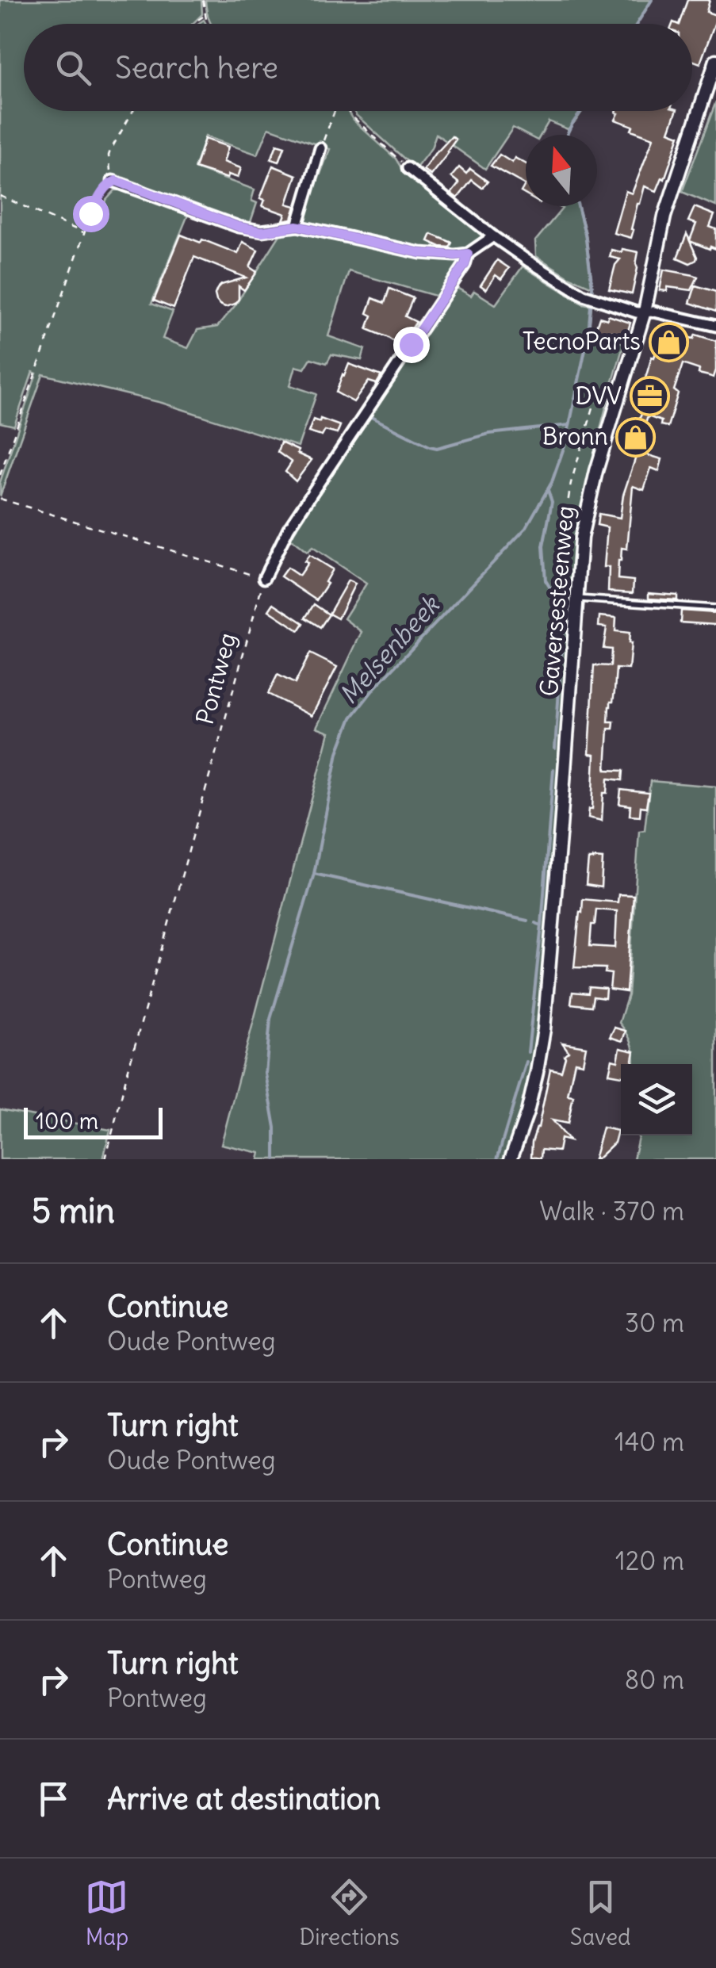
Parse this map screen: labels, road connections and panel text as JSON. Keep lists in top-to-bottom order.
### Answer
{
  "streets": {
    "street": ["Gaversesteenweg"],
    "path": ["Pontweg"]
  },
  "water": ["Melsenbeek"],
  "places": {
    "shop": ["TecnoParts", "Bronn"],
    "office": ["DVV"]
  },
  "scale_bar": "100 m",
  "north": "top",
  "page": {
    "search": "Search here",
    "scale": "100 m",
    "heading": ["5 min", "Walk · 370 m"],
    "list": [
      ["Continue", "Oude Pontweg", "30 m"],
      ["Turn right", "Oude Pontweg", "140 m"],
      ["Continue", "Pontweg", "120 m"],
      ["Turn right", "Pontweg", "80 m"],
      "Arrive at destination"
    ],
    "nav": ["Map", "Directions", "Saved"]
  }
}
